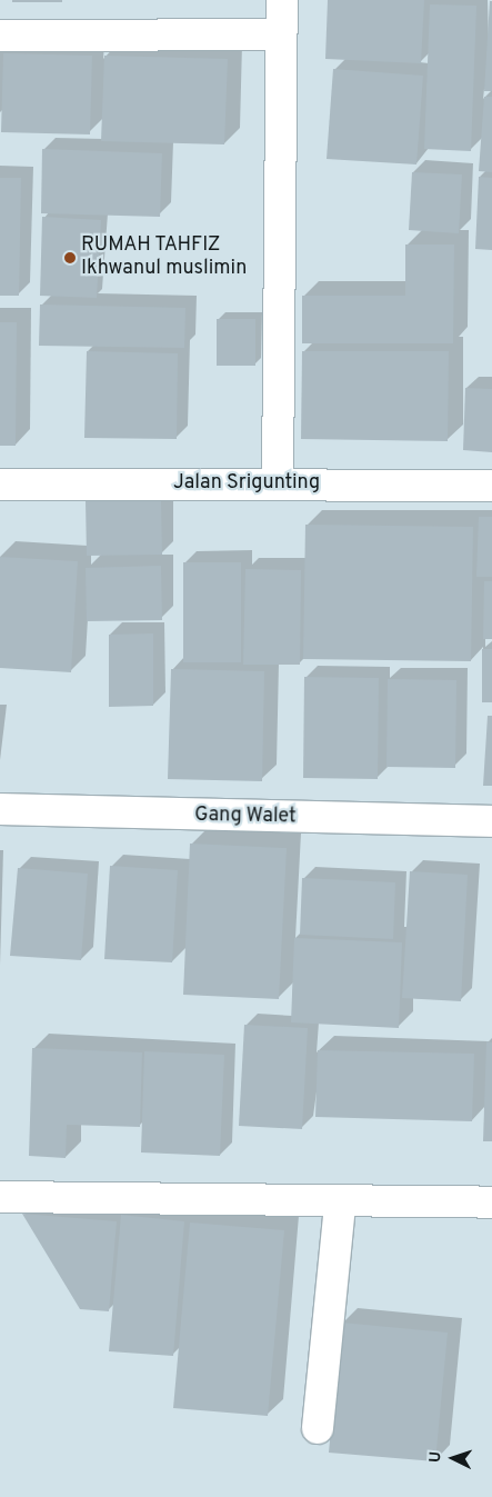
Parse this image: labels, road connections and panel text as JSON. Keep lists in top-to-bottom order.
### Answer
{
  "streets": {
    "street": ["Jalan Srigunting", "Gang Walet"]
  },
  "places": ["RUMAH TAHFIZ Ikhwanul muslimin"],
  "north": "left"
}
